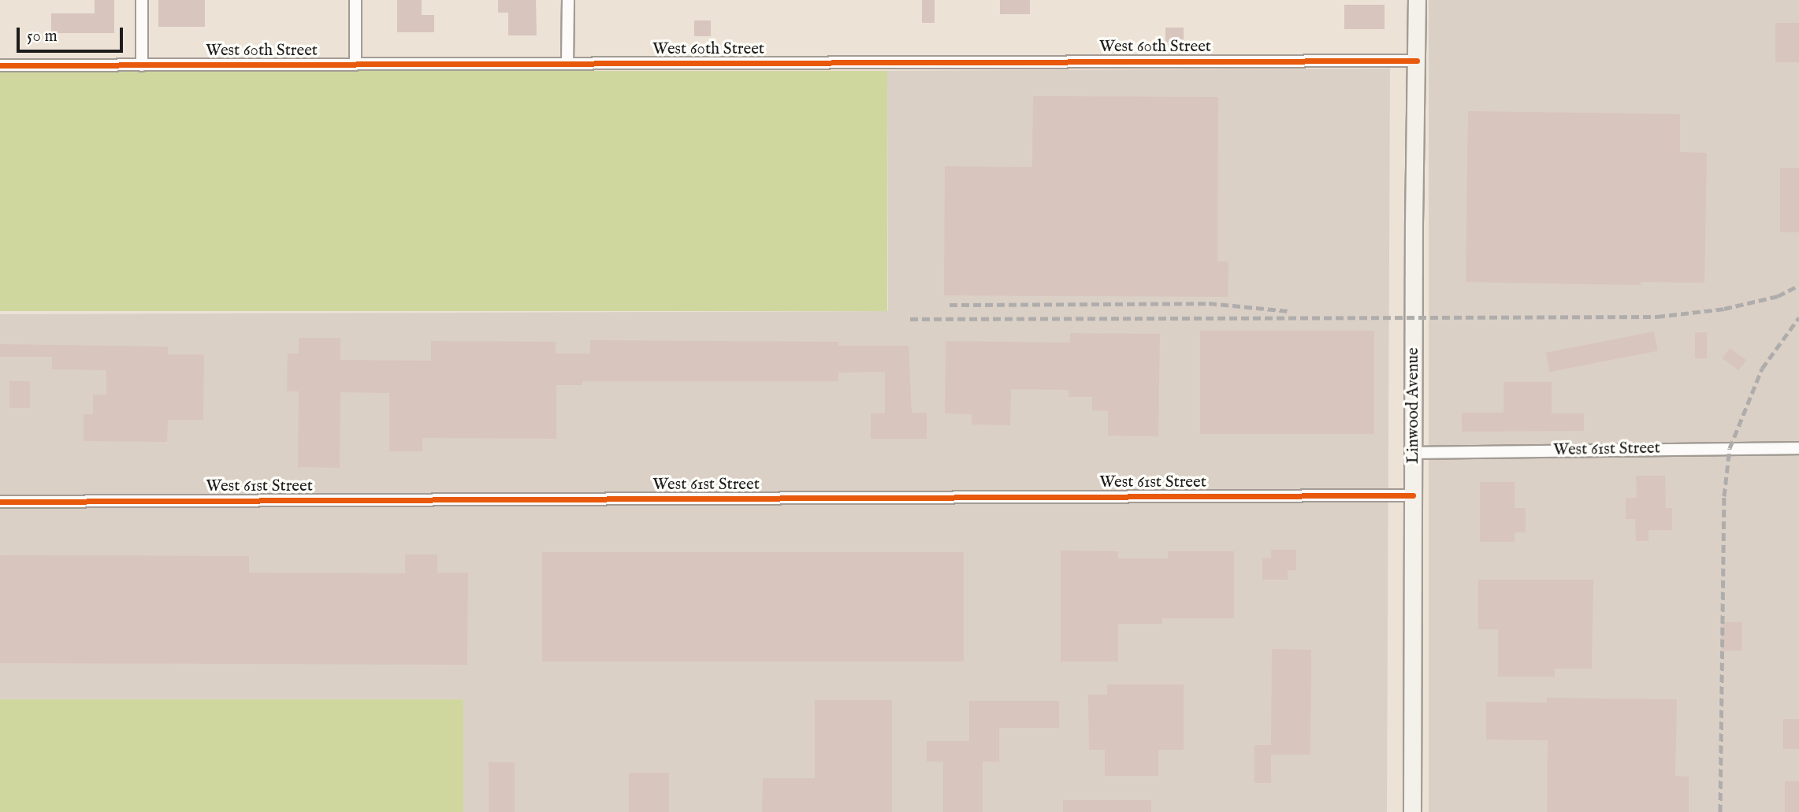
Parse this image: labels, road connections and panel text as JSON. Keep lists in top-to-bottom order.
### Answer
{
  "streets": {
    "main road": ["Linwood Avenue"],
    "street": ["West 60th Street", "West 61st Street"]
  },
  "crossings": [
    ["West 60th Street", "Linwood Avenue"],
    ["Linwood Avenue", "West 61st Street"]
  ],
  "scale_bar": "50 m"
}
